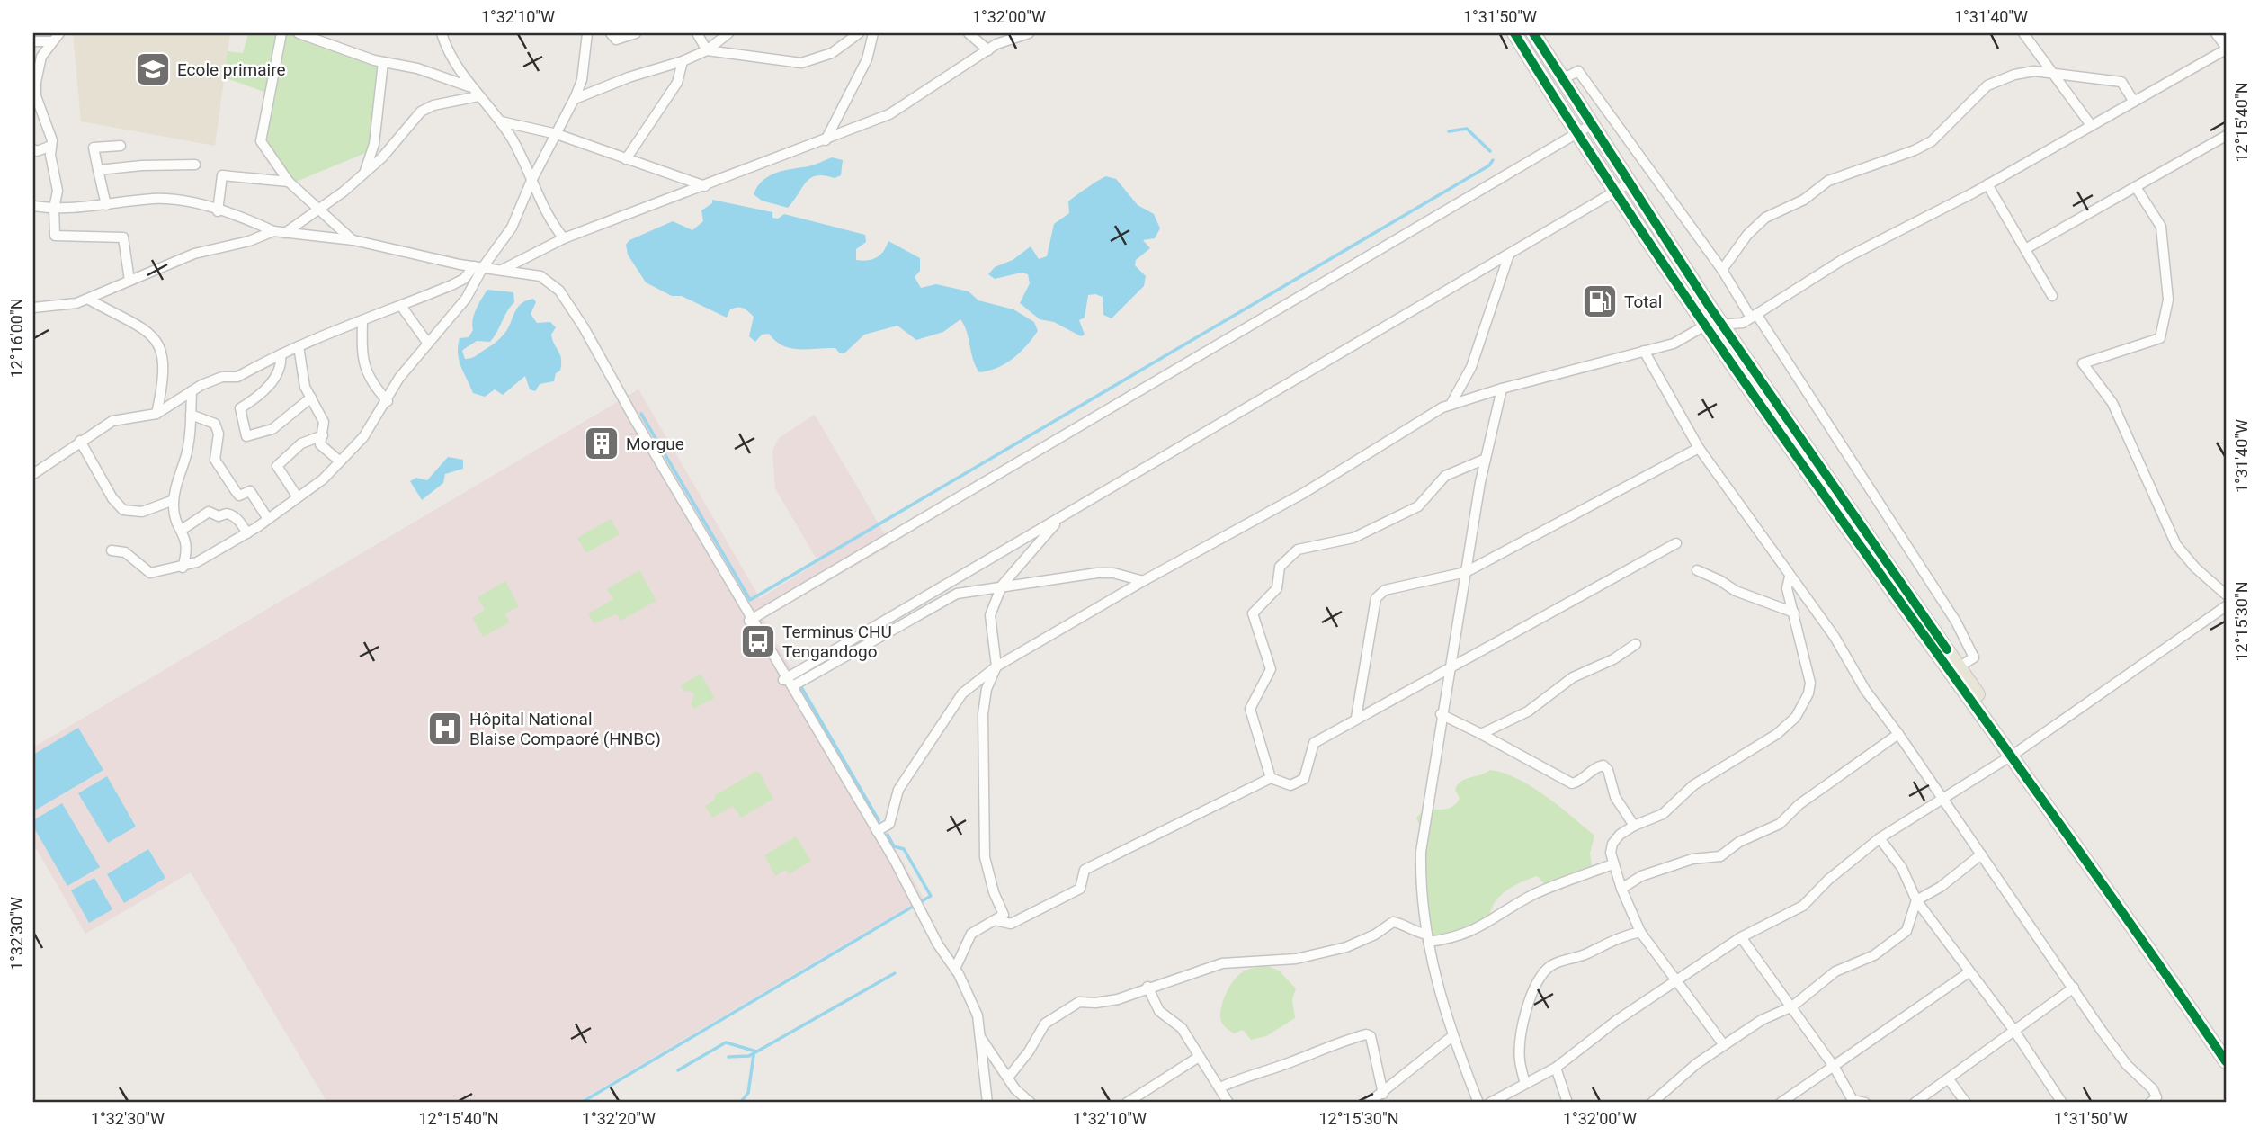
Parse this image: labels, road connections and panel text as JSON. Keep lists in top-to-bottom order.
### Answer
{
  "places": {
    "school or university": ["Ecole primaire"],
    "fuel station": ["Total"],
    "building": ["Morgue"],
    "bus stop": ["Terminus CHU Tengandogo"],
    "hospital": ["Hôpital National Blaise Compaoré (HNBC)"]
  },
  "coordinates": [
    "1°32'10\"W",
    "1°32'00\"W",
    "1°31'50\"W",
    "1°31'40\"W",
    "12°15'40\"N",
    "12°16'00\"N",
    "12°15'30\"N",
    "1°32'30\"W",
    "1°32'20\"W"
  ]
}
